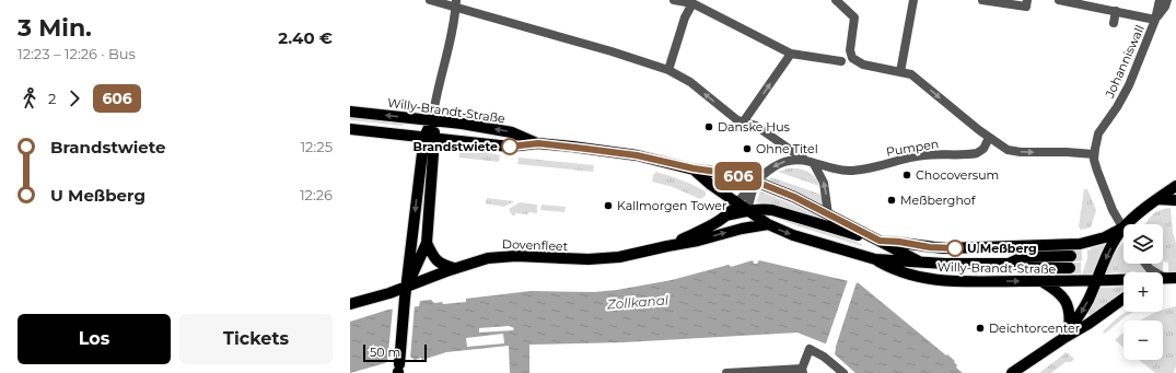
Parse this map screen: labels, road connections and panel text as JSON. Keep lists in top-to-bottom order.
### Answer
{
  "streets": {
    "main road": ["Willy-Brandt-Straße", "Dovenfleet"],
    "street": ["Johanniswall", "Pumpen"]
  },
  "crossings": [
    ["Willy-Brandt-Straße", "Dovenfleet"]
  ],
  "water": ["Zollkanal"],
  "places": [
    "Danske Hus",
    "Brandstwiete",
    "Ohne Titel",
    "Chocoversum",
    "Meßberghof",
    "Kallmorgen Tower",
    "U Meßberg",
    "Deichtorcenter"
  ],
  "lines": ["bus line 606"],
  "scale_bar": "50 m",
  "page": {
    "heading": ["3 Min.", "12:23 – 12:26 · Bus", "2.40 €"],
    "on_map": "606",
    "legs": ["2", "606"],
    "list": [
      {
        "name": "Brandstwiete",
        "value": "12:25"
      },
      {
        "name": "U Meßberg",
        "value": "12:26"
      }
    ],
    "map_buttons": ["+", "−"],
    "buttons": ["Los", "Tickets"],
    "scale": "50 m"
  }
}
